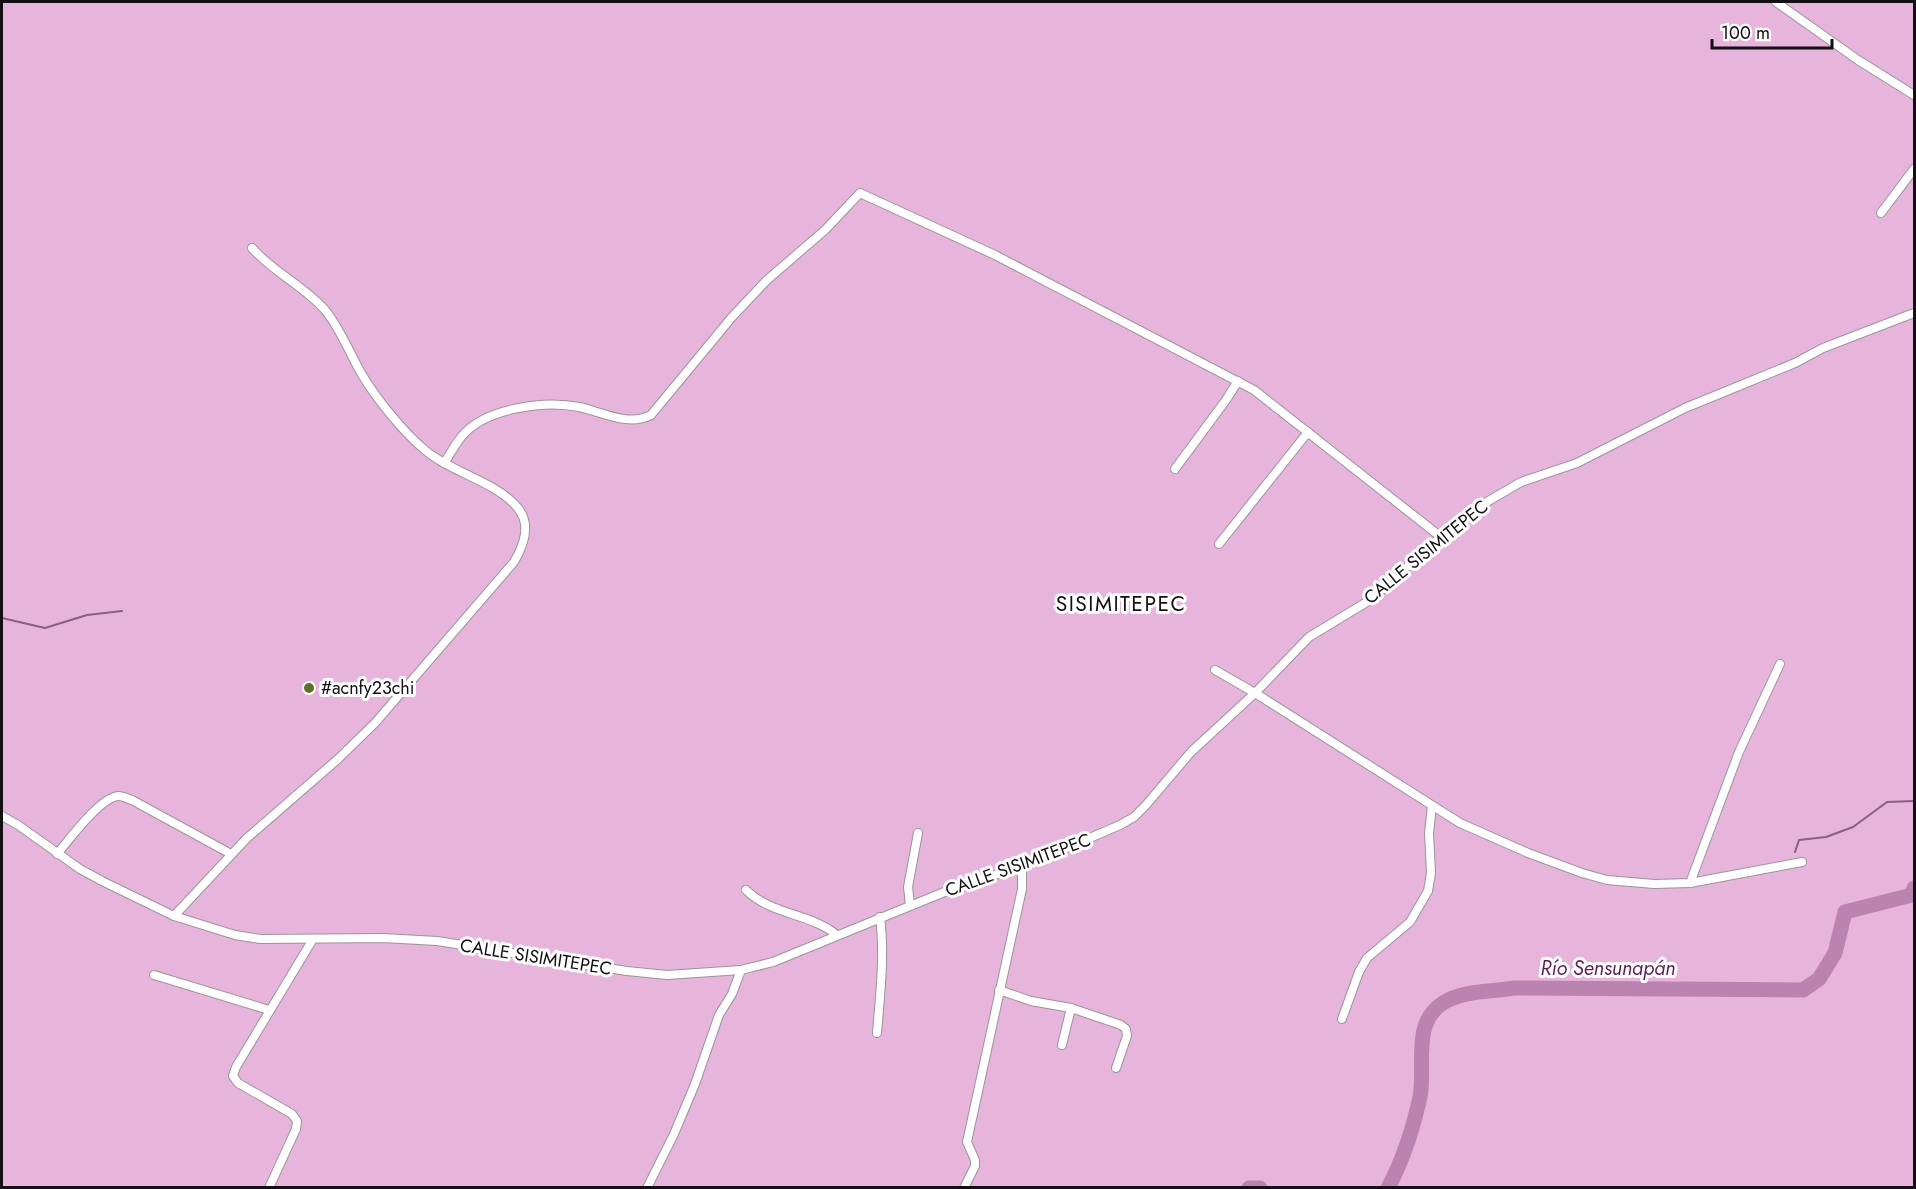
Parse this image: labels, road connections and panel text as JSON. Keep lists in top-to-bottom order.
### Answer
{
  "streets": {
    "street": ["CALLE SISIMITEPEC"]
  },
  "districts": ["SISIMITEPEC"],
  "water": ["Río Sensunapán"],
  "places": ["#acnfy23chi"],
  "scale_bar": "100 m"
}
